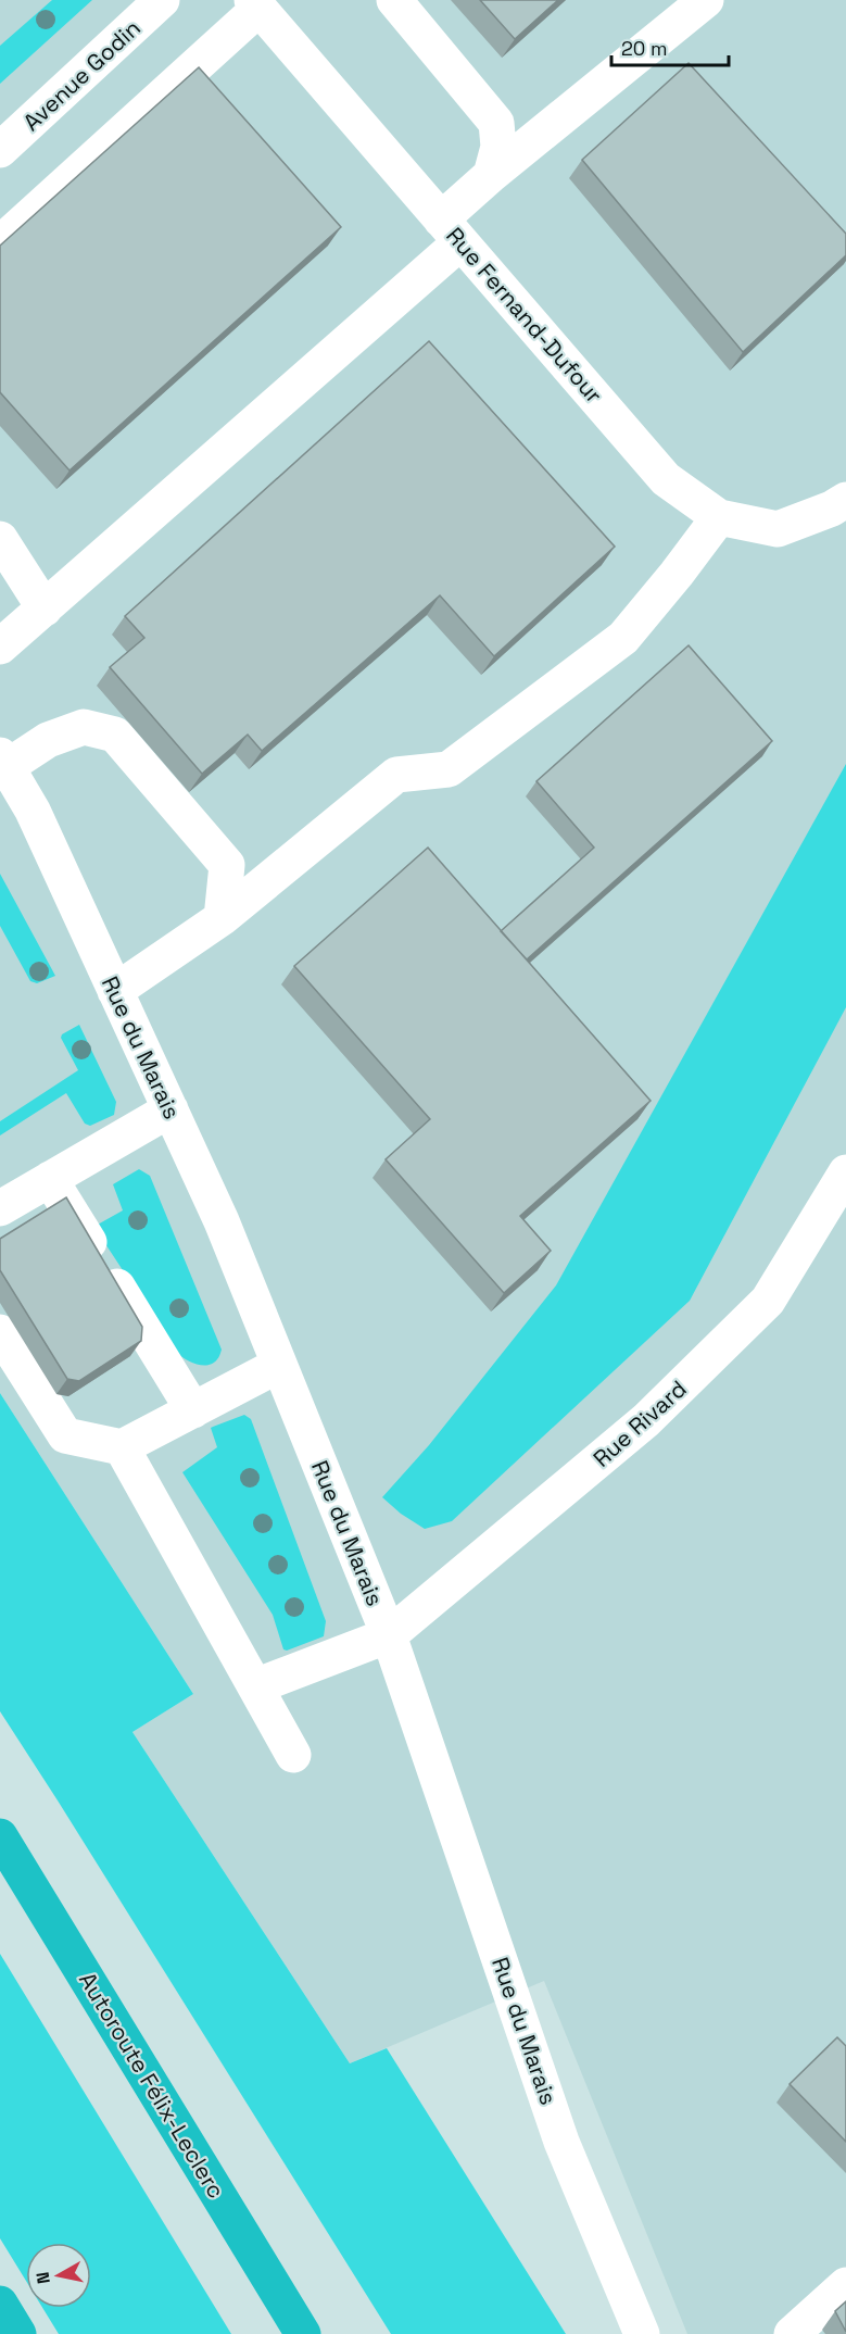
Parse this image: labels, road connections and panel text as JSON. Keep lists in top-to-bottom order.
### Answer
{
  "streets": {
    "highway": ["Autoroute Félix-Leclerc"],
    "street": [
      "Avenue Godin",
      "Rue Fernand-Dufour",
      "Rue du Marais",
      "Rue Rivard"
    ]
  },
  "crossings": [
    ["Rue du Marais", "Rue Rivard"]
  ],
  "scale_bar": "20 m",
  "north": "left"
}
